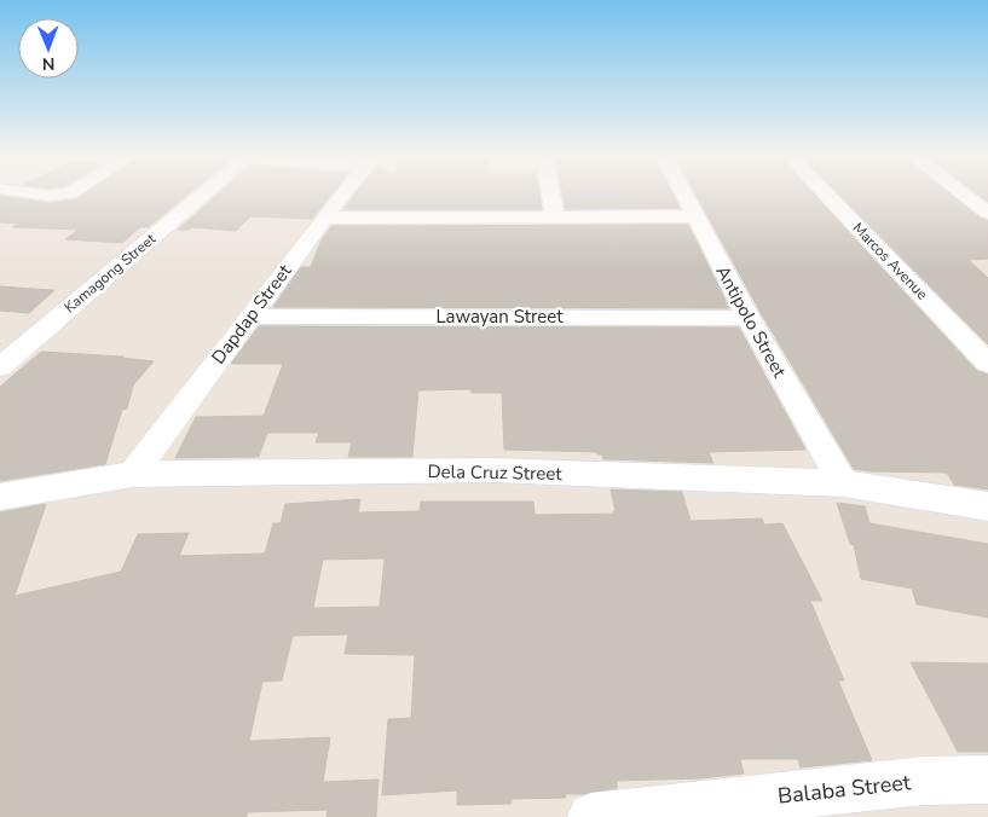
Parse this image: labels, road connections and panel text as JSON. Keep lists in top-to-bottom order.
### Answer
{
  "streets": {
    "street": [
      "Marcos Avenue",
      "Kamagong Street",
      "Dapdap Street",
      "Lawayan Street",
      "Antipolo Street",
      "Dela Cruz Street",
      "Balaba Street"
    ]
  },
  "crossings": [
    ["Dapdap Street", "Lawayan Street"],
    ["Dapdap Street", "Dela Cruz Street"],
    ["Lawayan Street", "Antipolo Street"],
    ["Antipolo Street", "Dela Cruz Street"]
  ],
  "north": "bottom"
}
